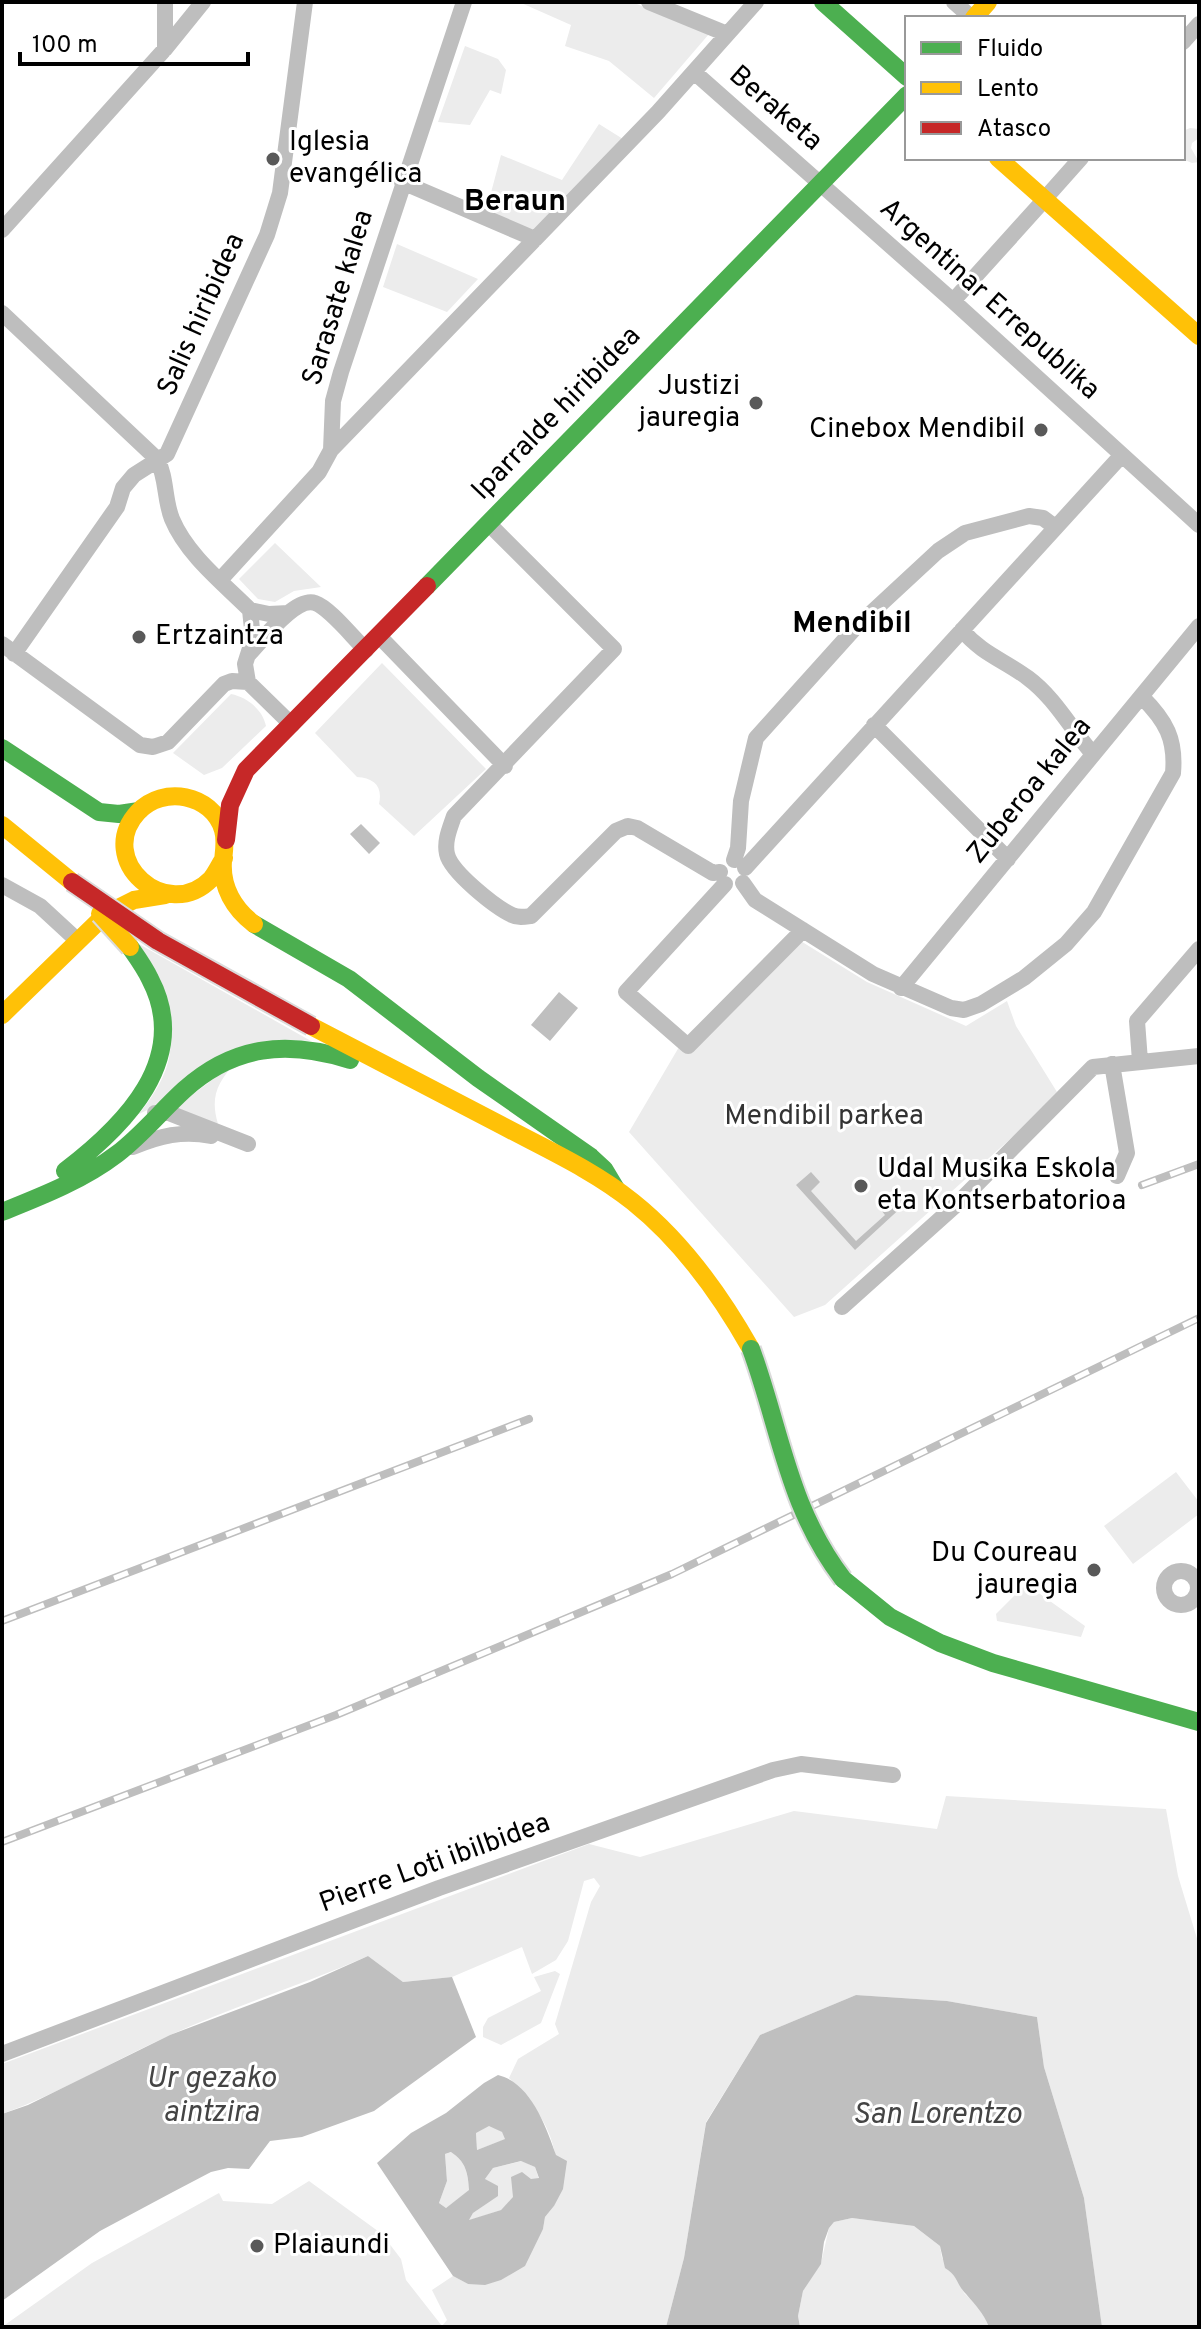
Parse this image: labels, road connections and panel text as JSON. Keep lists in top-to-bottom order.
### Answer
{
  "streets": {
    "main road": ["Iparralde hiribidea"],
    "street": [
      "Beraketa",
      "Sarasate kalea",
      "Argentinar Errepublika",
      "Salis hiribidea",
      "Zuberoa kalea",
      "Pierre Loti ibilbidea"
    ]
  },
  "crossings": [
    ["Beraketa", "Argentinar Errepublika"],
    ["Beraketa", "Iparralde hiribidea"],
    ["Argentinar Errepublika", "Iparralde hiribidea"]
  ],
  "districts": ["Beraun", "Mendibil"],
  "water": ["Ur gezako aintzira", "San Lorentzo"],
  "parks": ["Mendibil parkea"],
  "places": [
    "Iglesia evangélica",
    "Justizi jauregia",
    "Cinebox Mendibil",
    "Ertzaintza",
    "Udal Musika Eskola eta Kontserbatorioa",
    "Du Coureau jauregia",
    "Plaiaundi"
  ],
  "legend": ["Fluido", "Lento", "Atasco"],
  "scale_bar": "100 m"
}
